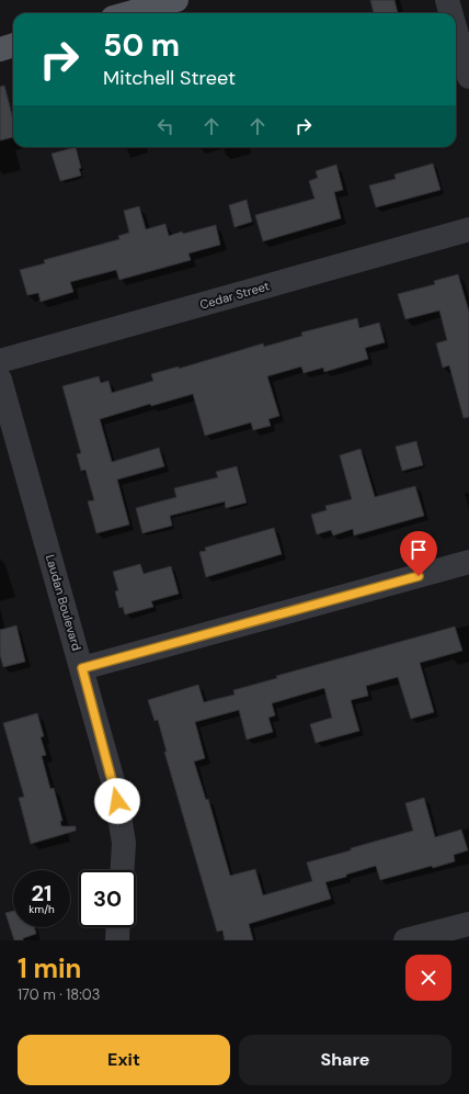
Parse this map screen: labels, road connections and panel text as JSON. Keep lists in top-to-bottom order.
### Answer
{
  "streets": {
    "street": ["Cedar Street", "Laudan Boulevard"]
  },
  "page": {
    "turn": ["50 m", "Mitchell Street"],
    "speed": "21 km/h",
    "limit": "30",
    "heading": ["1 min", "170 m · 18:03"],
    "buttons": ["Exit", "Share"]
  }
}
